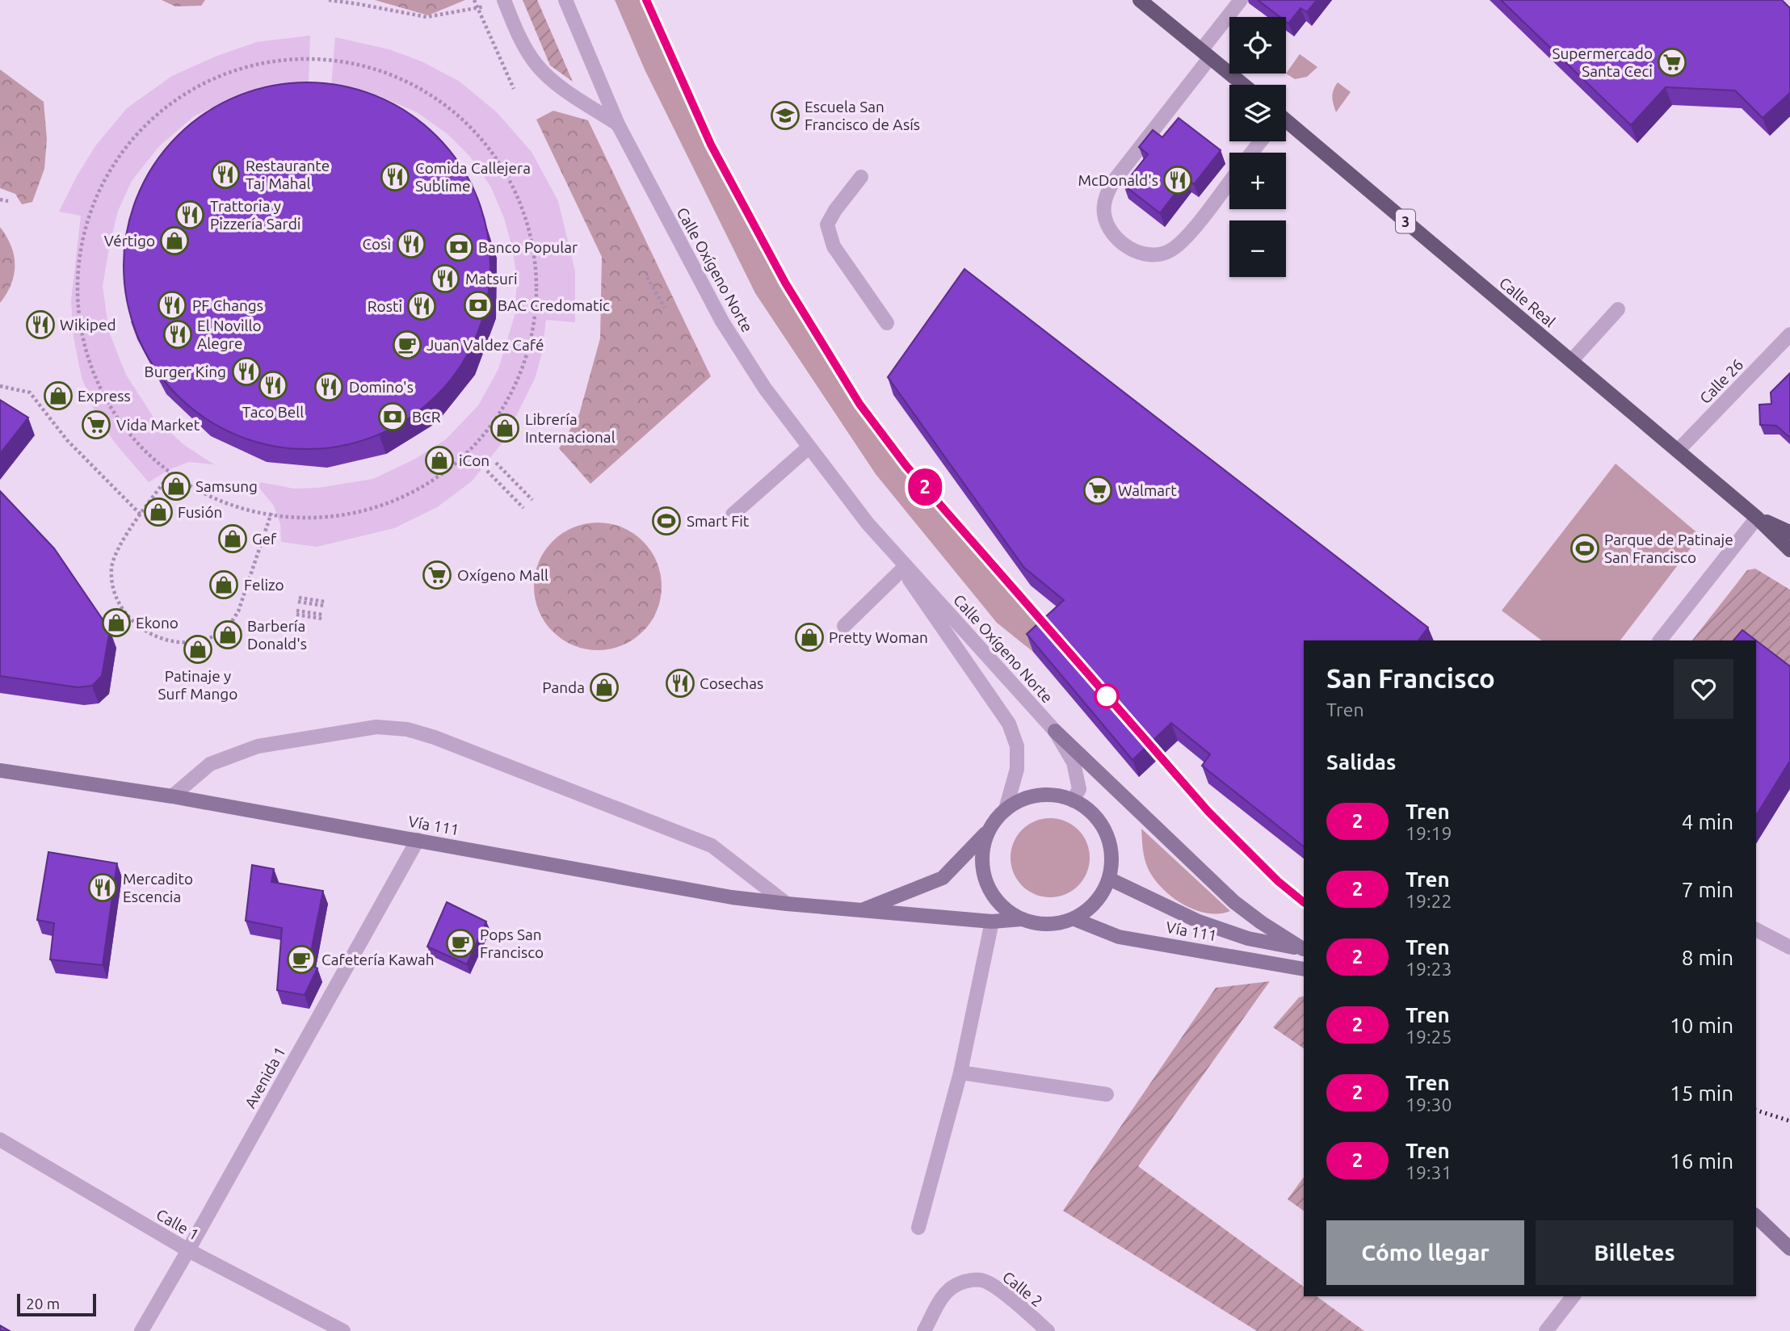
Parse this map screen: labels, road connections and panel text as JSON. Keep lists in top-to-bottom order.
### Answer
{
  "streets": {
    "main road": ["3", "Calle Real", "Vía 111"],
    "street": [
      "Calle Oxígeno Norte",
      "Calle 26",
      "Avenida 1",
      "Calle 1",
      "Calle 2"
    ]
  },
  "crossings": [
    ["Calle Oxígeno Norte", "Vía 111"],
    ["Calle Real", "Calle 26"],
    ["Vía 111", "Avenida 1"],
    ["Avenida 1", "Calle 1"]
  ],
  "places": {
    "supermarket": [
      "Supermercado Santa Ceci",
      "Vida Market",
      "Walmart",
      "Oxígeno Mall"
    ],
    "school or university": ["Escuela San Francisco de Asís"],
    "restaurant": [
      "Restaurante Taj Mahal",
      "Comida Callejera Sublime",
      "McDonald's",
      "Trattoria y Pizzería Sardi",
      "Così",
      "Matsuri",
      "PF Changs",
      "Rosti",
      "Wikiped",
      "El Novillo Alegre",
      "Burger King",
      "Taco Bell",
      "Domino's",
      "Cosechas",
      "Mercadito Escencia"
    ],
    "shop": [
      "Vértigo",
      "Express",
      "Librería Internacional",
      "iCon",
      "Samsung",
      "Fusión",
      "Gef",
      "Felizo",
      "Ekono",
      "Barbería Donald's",
      "Pretty Woman",
      "Patinaje y Surf Mango",
      "Panda"
    ],
    "bank": ["Banco Popular", "BAC Credomatic", "BCR"],
    "cafe": ["Juan Valdez Café", "Pops San Francisco", "Cafetería Kawah"],
    "sports": ["Smart Fit", "Parque de Patinaje San Francisco"]
  },
  "scale_bar": "20 m",
  "page": {
    "on_map": "2",
    "map_buttons": ["+", "−"],
    "heading": [
      ["San Francisco", "Tren"],
      "Salidas"
    ],
    "list": [
      {
        "mark": "2",
        "name": "Tren",
        "note": "19:19",
        "value": "4 min"
      },
      {
        "mark": "2",
        "name": "Tren",
        "note": "19:22",
        "value": "7 min"
      },
      {
        "mark": "2",
        "name": "Tren",
        "note": "19:23",
        "value": "8 min"
      },
      {
        "mark": "2",
        "name": "Tren",
        "note": "19:25",
        "value": "10 min"
      },
      {
        "mark": "2",
        "name": "Tren",
        "note": "19:30",
        "value": "15 min"
      },
      {
        "mark": "2",
        "name": "Tren",
        "note": "19:31",
        "value": "16 min"
      }
    ],
    "buttons": ["Cómo llegar", "Billetes"],
    "scale": "20 m"
  }
}
